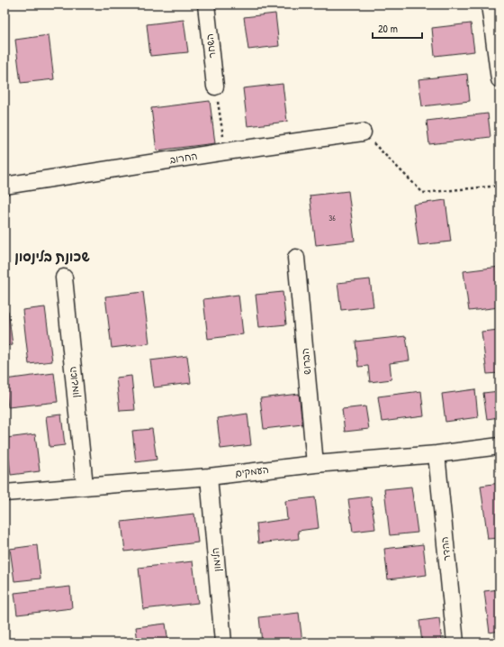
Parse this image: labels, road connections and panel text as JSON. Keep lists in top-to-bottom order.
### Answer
{
  "streets": {
    "street": [
      "השחר",
      "החרוב",
      "הברוש",
      "האגמון",
      "העמקים",
      "ההדר",
      "הלימון"
    ]
  },
  "crossings": [
    ["הברוש", "העמקים"],
    ["האגמון", "העמקים"],
    ["העמקים", "ההדר"],
    ["העמקים", "הלימון"]
  ],
  "districts": ["שכונת בלינסון"],
  "house_numbers": ["36"],
  "scale_bar": "20 m"
}
